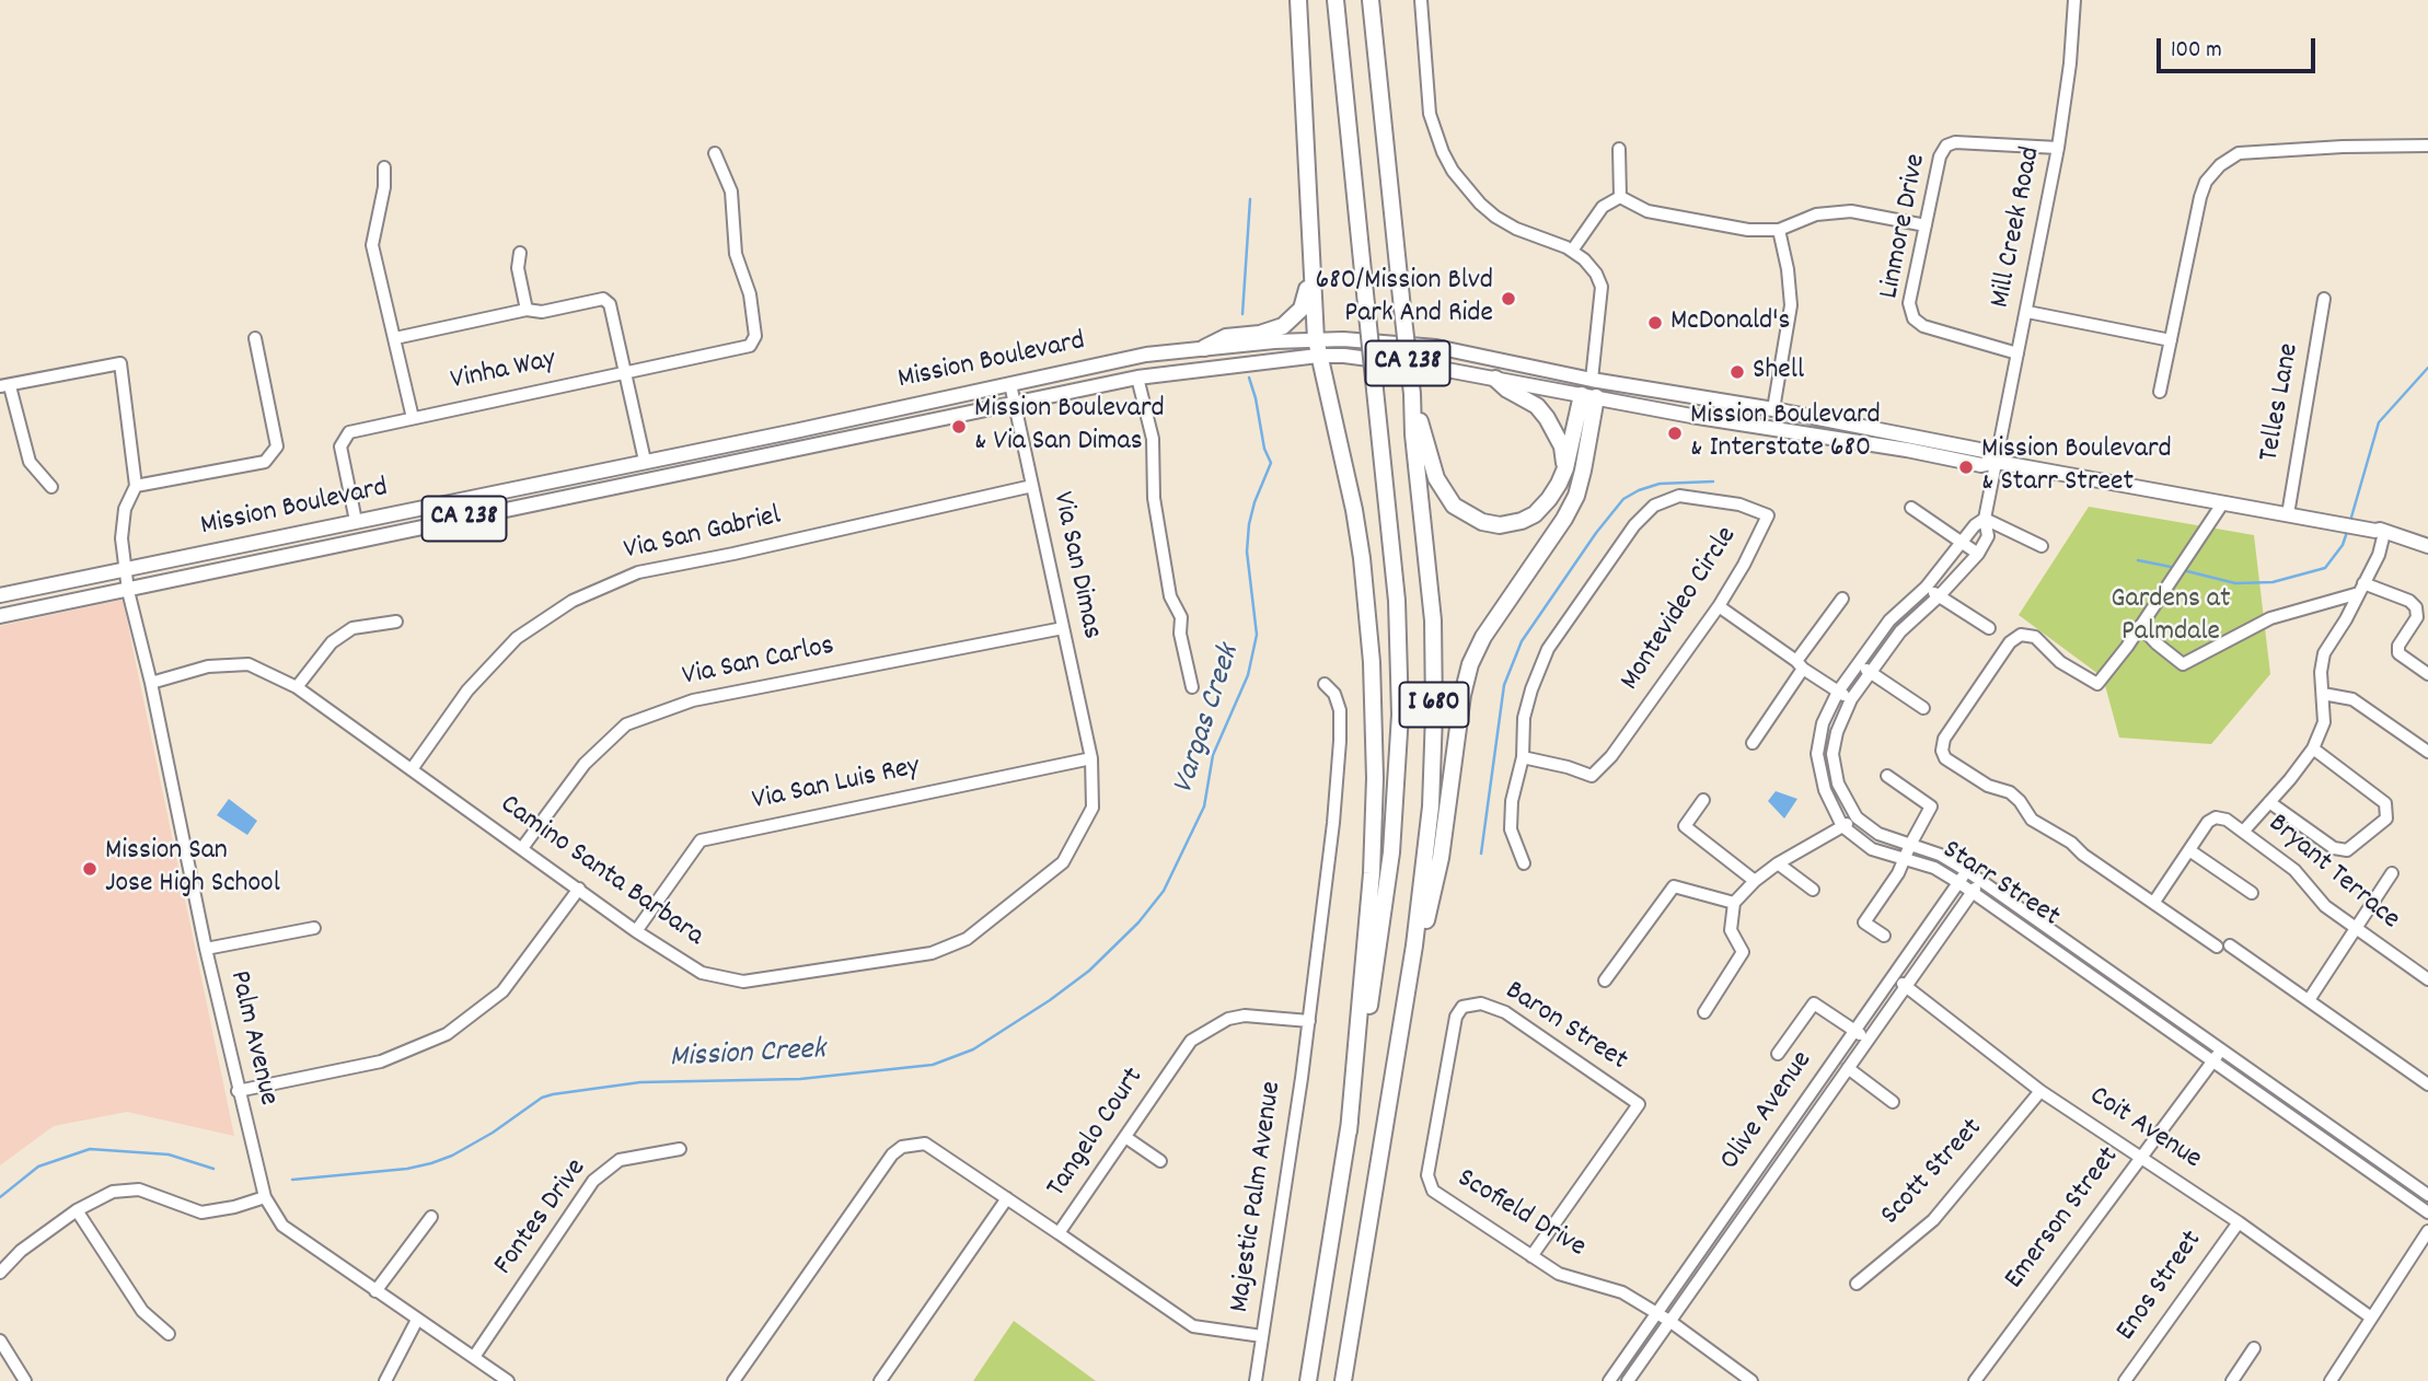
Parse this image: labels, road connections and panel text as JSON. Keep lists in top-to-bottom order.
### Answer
{
  "streets": {
    "highway": ["I 680"],
    "main road": ["Mission Boulevard", "CA 238"],
    "street": [
      "Linmore Drive",
      "Mill Creek Road",
      "Vinha Way",
      "Telles Lane",
      "Via San Gabriel",
      "Via San Dimas",
      "Montevideo Circle",
      "Via San Carlos",
      "Via San Luis Rey",
      "Camino Santa Barbara",
      "Bryant Terrace",
      "Starr Street",
      "Baron Street",
      "Palm Avenue",
      "Olive Avenue",
      "Coit Avenue",
      "Tangelo Court",
      "Scott Street",
      "Majestic Palm Avenue",
      "Scofield Drive",
      "Fontes Drive",
      "Emerson Street",
      "Enos Street"
    ]
  },
  "crossings": [
    ["Linmore Drive", "Mill Creek Road"],
    ["Mill Creek Road", "Mission Boulevard"],
    ["Mission Boulevard", "Vinha Way"],
    ["Mission Boulevard", "Telles Lane"],
    ["Mission Boulevard", "Via San Dimas"],
    ["Mission Boulevard", "Palm Avenue"],
    ["Via San Gabriel", "Via San Dimas"],
    ["Via San Gabriel", "Camino Santa Barbara"],
    ["Via San Dimas", "Via San Carlos"],
    ["Via San Dimas", "Via San Luis Rey"],
    ["Via San Dimas", "Camino Santa Barbara"],
    ["Via San Carlos", "Camino Santa Barbara"],
    ["Via San Luis Rey", "Camino Santa Barbara"],
    ["Camino Santa Barbara", "Palm Avenue"],
    ["Starr Street", "Olive Avenue"],
    ["Starr Street", "Emerson Street"],
    ["Baron Street", "Scofield Drive"],
    ["Palm Avenue", "Fontes Drive"],
    ["Olive Avenue", "Coit Avenue"],
    ["Olive Avenue", "Scofield Drive"],
    ["Coit Avenue", "Scott Street"],
    ["Coit Avenue", "Emerson Street"],
    ["Coit Avenue", "Enos Street"],
    ["Tangelo Court", "Majestic Palm Avenue"]
  ],
  "water": ["Vargas Creek", "Mission Creek"],
  "parks": ["Gardens at Palmdale"],
  "places": [
    "680/Mission Blvd Park And Ride",
    "McDonald's",
    "Shell",
    "Mission Boulevard & Via San Dimas",
    "Mission Boulevard & Interstate 680",
    "Mission Boulevard & Starr Street",
    "Mission San Jose High School"
  ],
  "scale_bar": "100 m"
}
